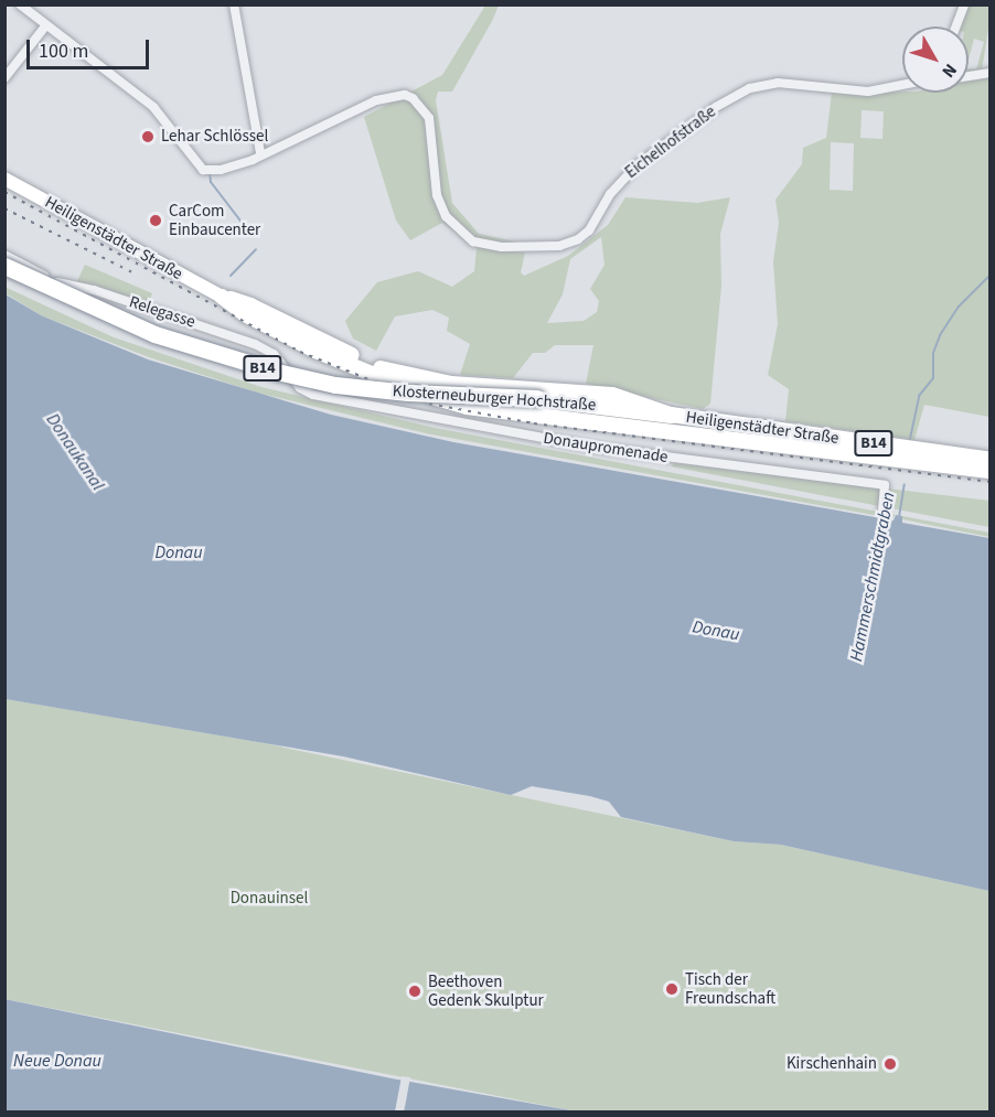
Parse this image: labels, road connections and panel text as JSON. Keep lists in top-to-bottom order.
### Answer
{
  "streets": {
    "highway": ["Heiligenstädter Straße", "B14", "Klosterneuburger Hochstraße"],
    "street": ["Eichelhofstraße", "Relegasse", "Donaupromenade"]
  },
  "crossings": [
    ["Heiligenstädter Straße", "Klosterneuburger Hochstraße"],
    ["Relegasse", "Donaupromenade"]
  ],
  "water": [
    "Donaukanal",
    "Donau",
    "Hammerschmidtgraben",
    "Neue Donau"
  ],
  "parks": ["Donauinsel"],
  "places": [
    "Lehar Schlössel",
    "CarCom Einbaucenter",
    "Tisch der Freundschaft",
    "Beethoven Gedenk Skulptur",
    "Kirschenhain"
  ],
  "scale_bar": "100 m",
  "north": "bottom right"
}
